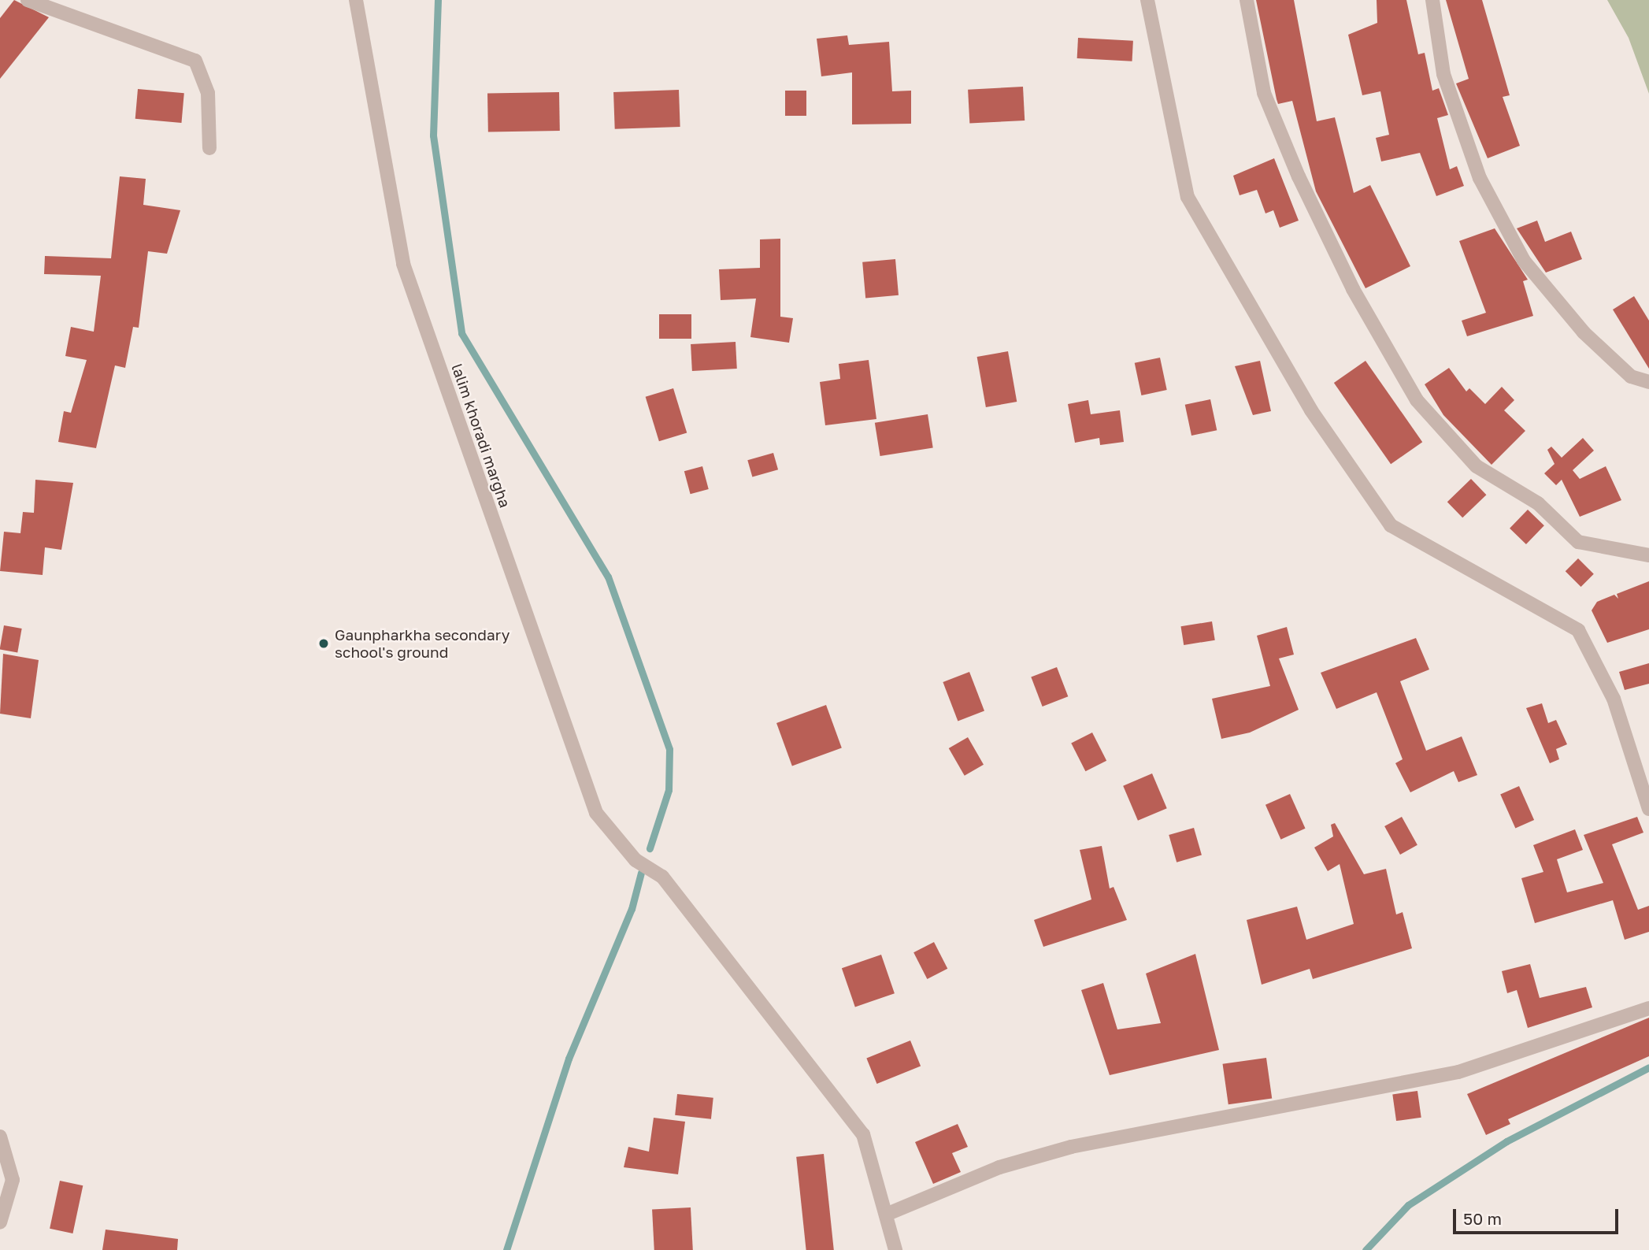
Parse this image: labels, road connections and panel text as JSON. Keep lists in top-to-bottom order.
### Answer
{
  "streets": {
    "street": ["lalim khoradi margha"]
  },
  "places": ["Gaunpharkha secondary school's ground"],
  "scale_bar": "50 m"
}
